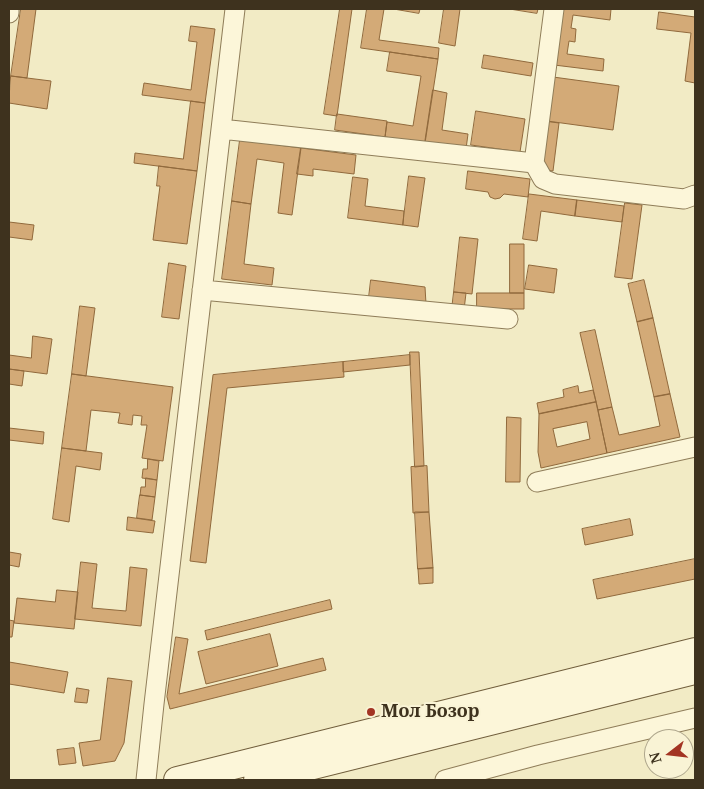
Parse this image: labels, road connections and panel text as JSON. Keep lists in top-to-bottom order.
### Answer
{
  "places": ["Мол Бозор"],
  "north": "left"
}
